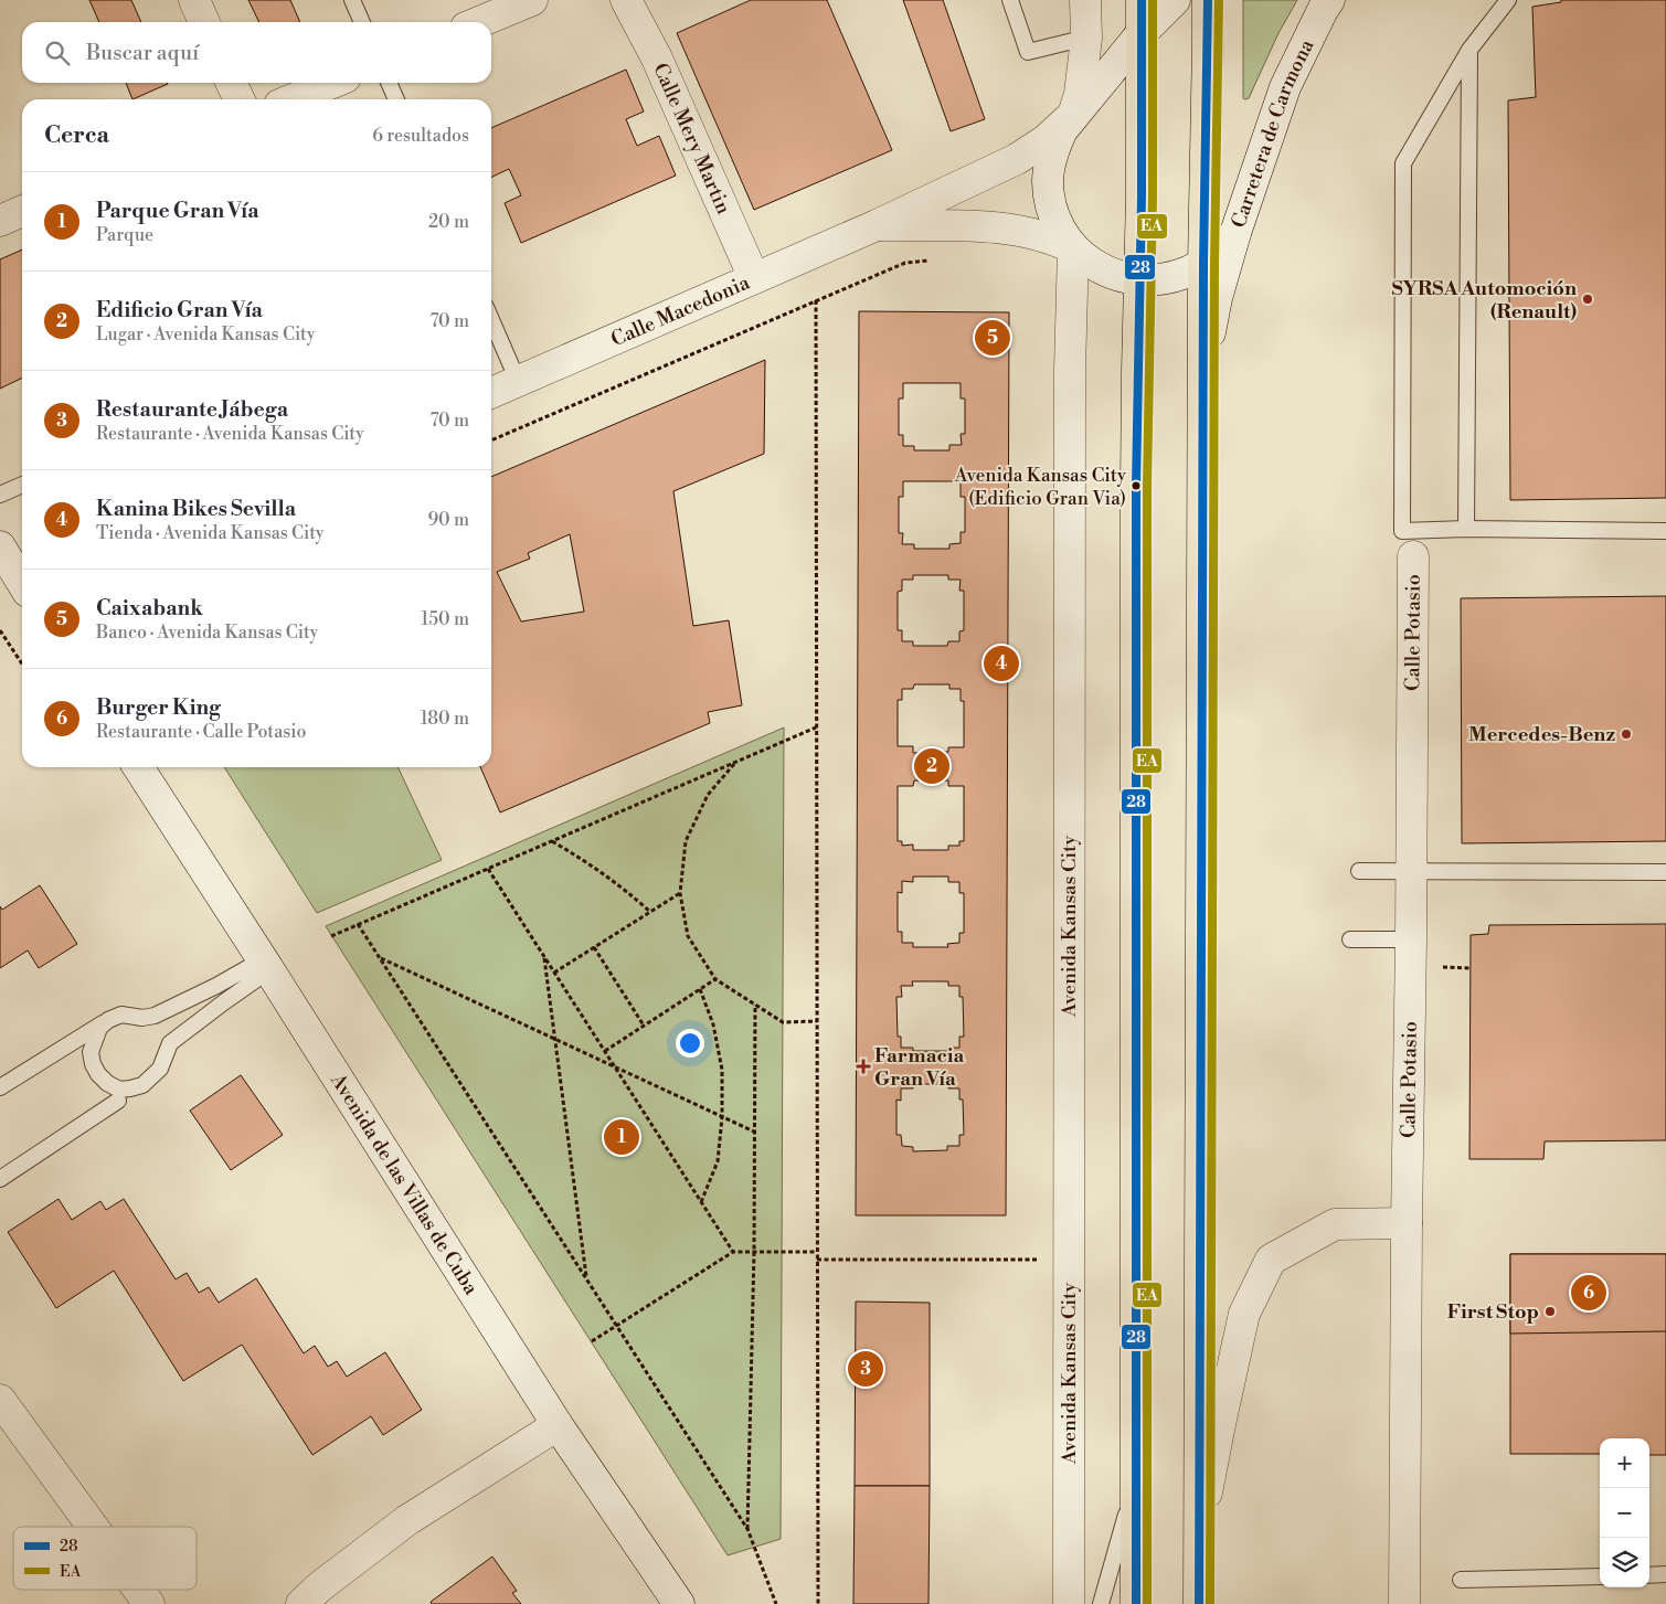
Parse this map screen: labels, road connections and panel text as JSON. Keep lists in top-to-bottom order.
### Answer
{
  "streets": {
    "street": [
      "Carretera de Carmona",
      "Calle Mery Martin",
      "Calle Macedonia",
      "Calle Potasio",
      "Avenida Kansas City",
      "Avenida de las Villas de Cuba"
    ]
  },
  "crossings": [
    ["Calle Mery Martin", "Calle Macedonia"]
  ],
  "places": {
    "other": [
      "SYRSA Automoción (Renault)",
      "Avenida Kansas City (Edificio Gran Via)",
      "Mercedes-Benz",
      "First Stop"
    ],
    "health": ["Farmacia Gran Vía"]
  },
  "lines": ["transit line 28", "transit line EA"],
  "legend": ["28", "EA"],
  "page": {
    "search": "Buscar aquí",
    "heading": ["Cerca", "6 resultados"],
    "list": [
      {
        "mark": "1",
        "name": "Parque Gran Vía",
        "note": "Parque",
        "value": "20 m"
      },
      {
        "mark": "2",
        "name": "Edificio Gran Vía",
        "note": "Lugar · Avenida Kansas City",
        "value": "70 m"
      },
      {
        "mark": "3",
        "name": "Restaurante Jábega",
        "note": "Restaurante · Avenida Kansas City",
        "value": "70 m"
      },
      {
        "mark": "4",
        "name": "Kanina Bikes Sevilla",
        "note": "Tienda · Avenida Kansas City",
        "value": "90 m"
      },
      {
        "mark": "5",
        "name": "Caixabank",
        "note": "Banco · Avenida Kansas City",
        "value": "150 m"
      },
      {
        "mark": "6",
        "name": "Burger King",
        "note": "Restaurante · Calle Potasio",
        "value": "180 m"
      }
    ],
    "pins": [
      "5",
      "4",
      "2",
      "1",
      "6",
      "3"
    ],
    "map_buttons": ["+", "−"]
  }
}
